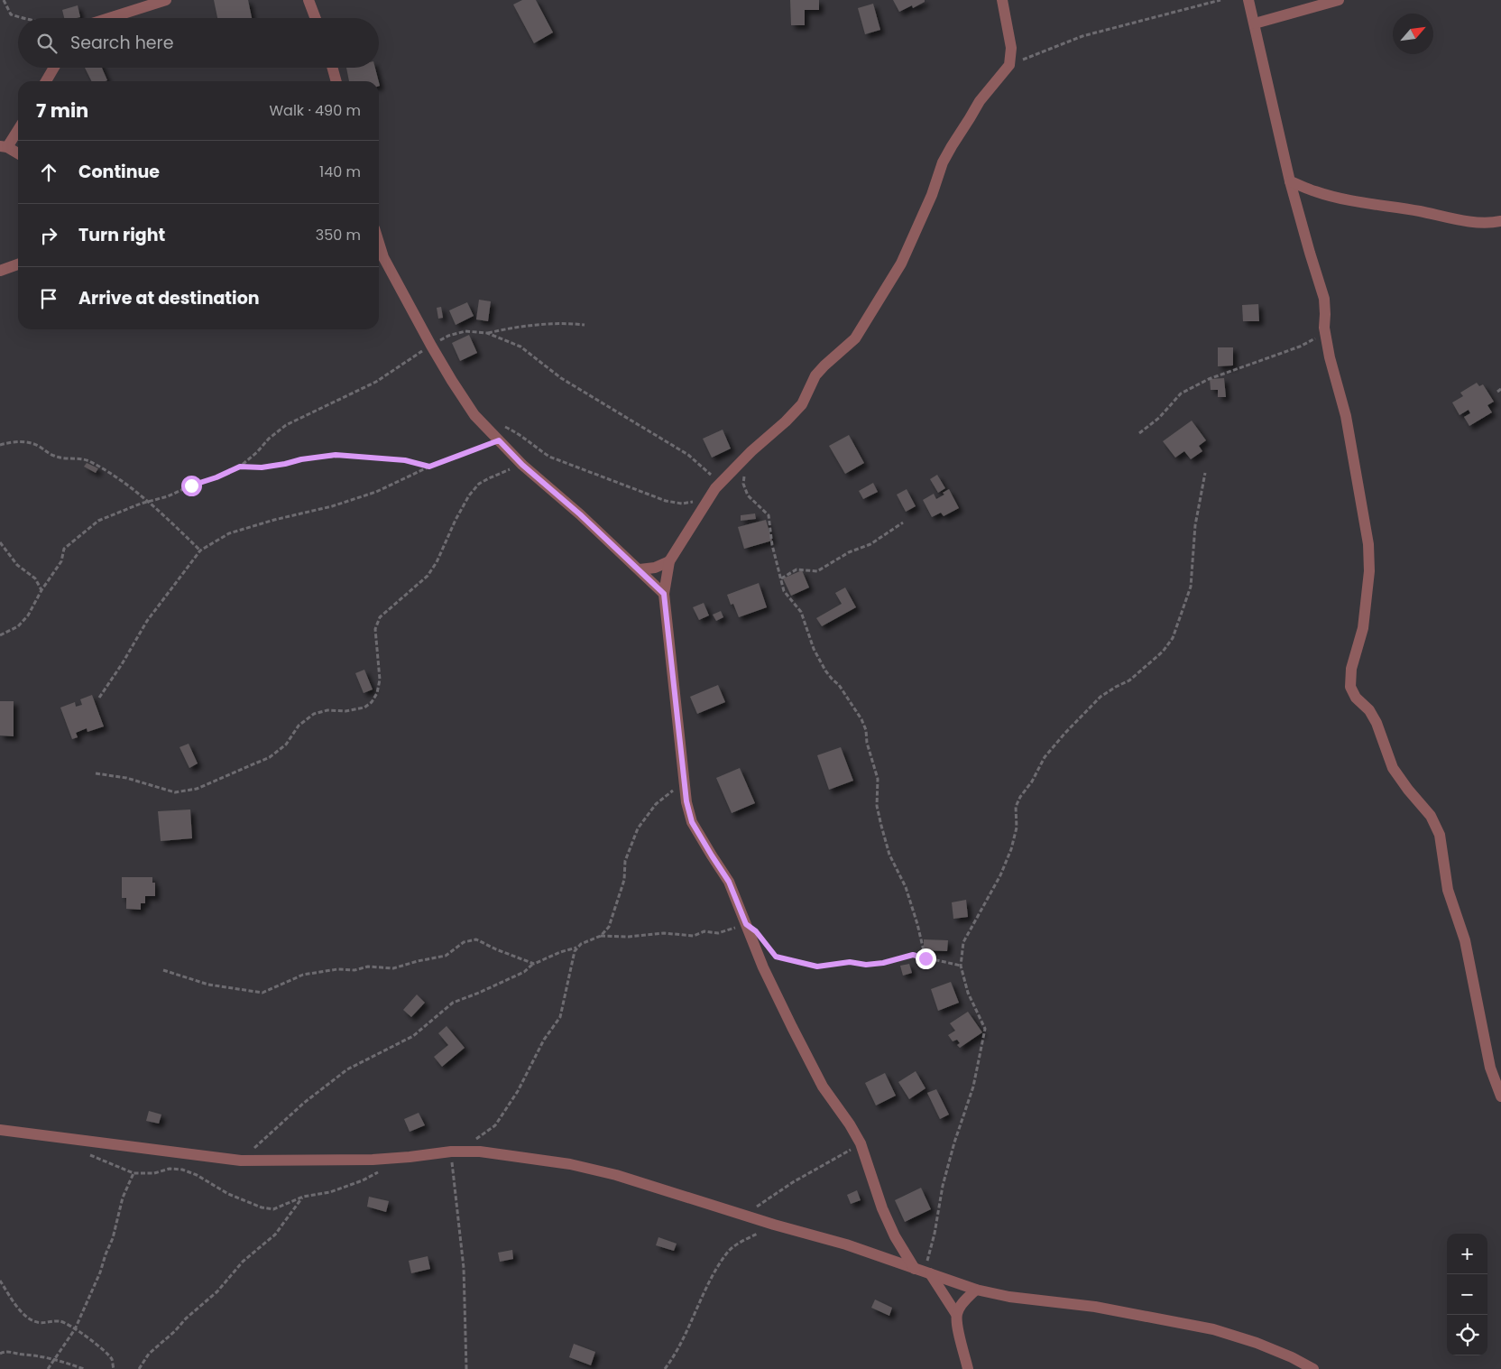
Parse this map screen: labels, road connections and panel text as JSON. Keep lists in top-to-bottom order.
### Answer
{
  "north": "top right",
  "page": {
    "search": "Search here",
    "heading": ["7 min", "Walk · 490 m"],
    "list": [
      ["Continue", "140 m"],
      ["Turn right", "350 m"],
      "Arrive at destination"
    ],
    "map_buttons": ["+", "−"]
  }
}
